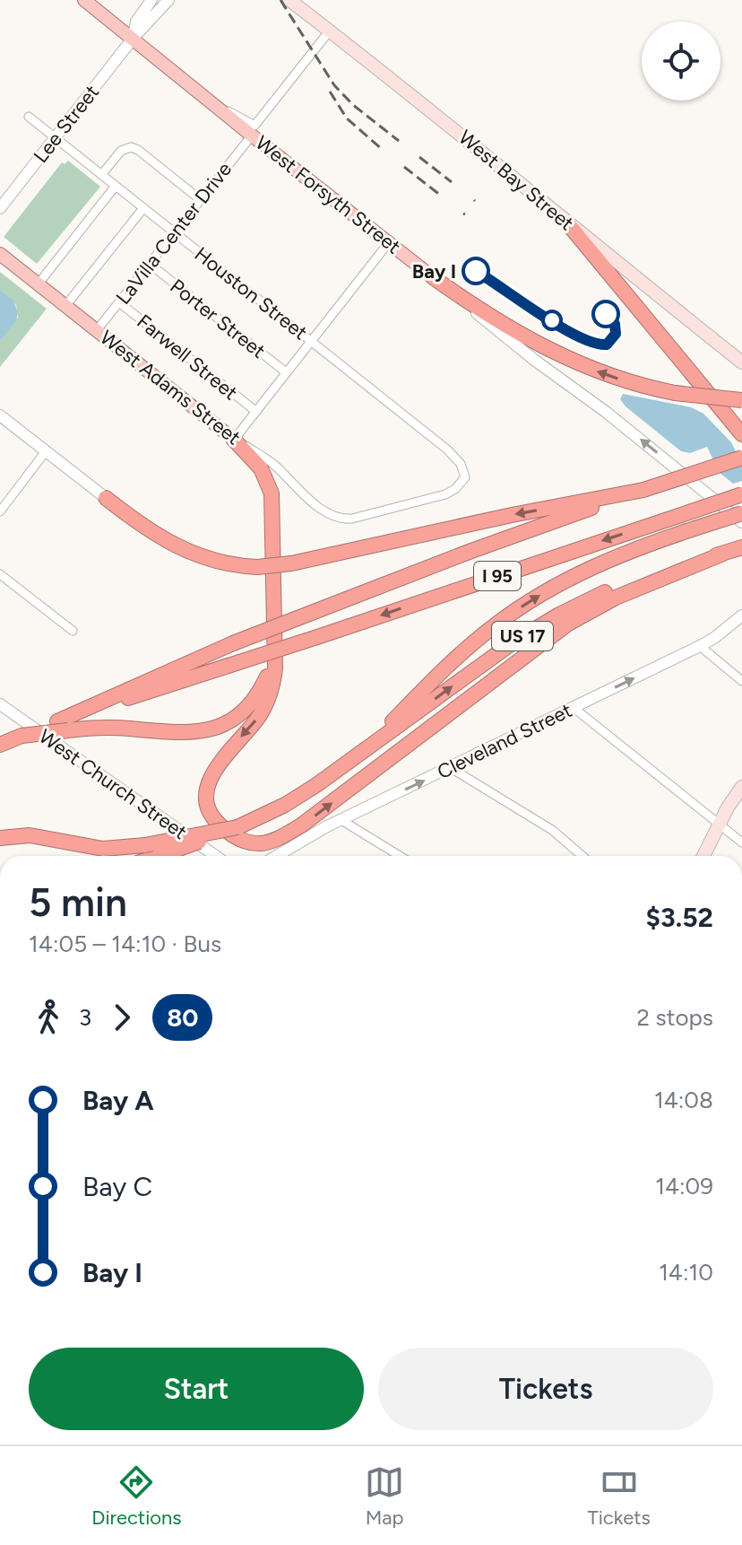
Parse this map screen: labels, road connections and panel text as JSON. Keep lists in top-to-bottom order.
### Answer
{
  "streets": {
    "highway": ["I 95", "US 17"],
    "main road": ["West Bay Street", "West Forsyth Street", "West Adams Street"],
    "street": [
      "Lee Street",
      "LaVilla Center Drive",
      "Houston Street",
      "Porter Street",
      "Farwell Street",
      "Cleveland Street",
      "West Church Street"
    ]
  },
  "crossings": [
    ["Lee Street", "West Forsyth Street"],
    ["Lee Street", "Houston Street"],
    ["West Bay Street", "LaVilla Center Drive"],
    ["West Forsyth Street", "LaVilla Center Drive"],
    ["LaVilla Center Drive", "Houston Street"],
    ["LaVilla Center Drive", "Porter Street"],
    ["LaVilla Center Drive", "Farwell Street"],
    ["LaVilla Center Drive", "West Adams Street"],
    ["Houston Street", "West Adams Street"],
    ["I 95", "US 17"]
  ],
  "one_way": ["West Forsyth Street", "Cleveland Street"],
  "places": ["Bay I"],
  "lines": ["bus line 80"],
  "page": {
    "heading": ["5 min", "14:05 – 14:10 · Bus", "$3.52"],
    "legs": ["3", "80", "2 stops"],
    "list": [
      {
        "name": "Bay A",
        "value": "14:08"
      },
      {
        "name": "Bay C",
        "value": "14:09"
      },
      {
        "name": "Bay I",
        "value": "14:10"
      }
    ],
    "buttons": ["Start", "Tickets"],
    "tabs": ["Directions", "Map", "Tickets"]
  }
}
